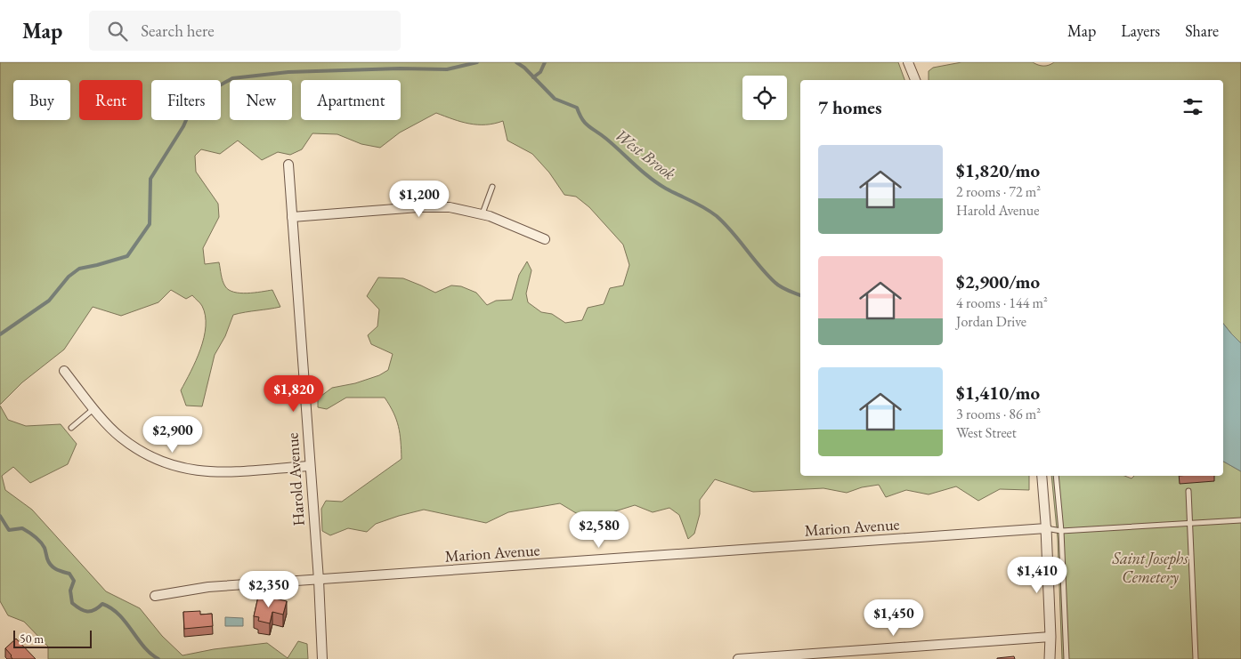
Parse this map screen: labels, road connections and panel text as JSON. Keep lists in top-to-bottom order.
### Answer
{
  "streets": {
    "street": ["Harold Avenue", "Marion Avenue"]
  },
  "crossings": [
    ["Harold Avenue", "Marion Avenue"]
  ],
  "water": ["West Brook"],
  "parks": ["Saint Josephs Cemetery"],
  "scale_bar": "50 m",
  "page": {
    "header": "Map",
    "search": "Search here",
    "nav": ["Map", "Layers", "Share"],
    "chip": [
      "Buy",
      "Rent",
      "Filters",
      "New",
      "Apartment"
    ],
    "heading": "7 homes",
    "list": [
      {
        "name": "$1,820/mo",
        "note": "2 rooms · 72 m² · Harold Avenue"
      },
      {
        "name": "$2,900/mo",
        "note": "4 rooms · 144 m² · Jordan Drive"
      },
      {
        "name": "$1,410/mo",
        "note": "3 rooms · 86 m² · West Street"
      }
    ],
    "price": [
      "$1,200",
      "$1,820",
      "$2,900",
      "$2,580",
      "$1,410",
      "$2,350",
      "$1,450"
    ],
    "scale": "50 m"
  }
}
